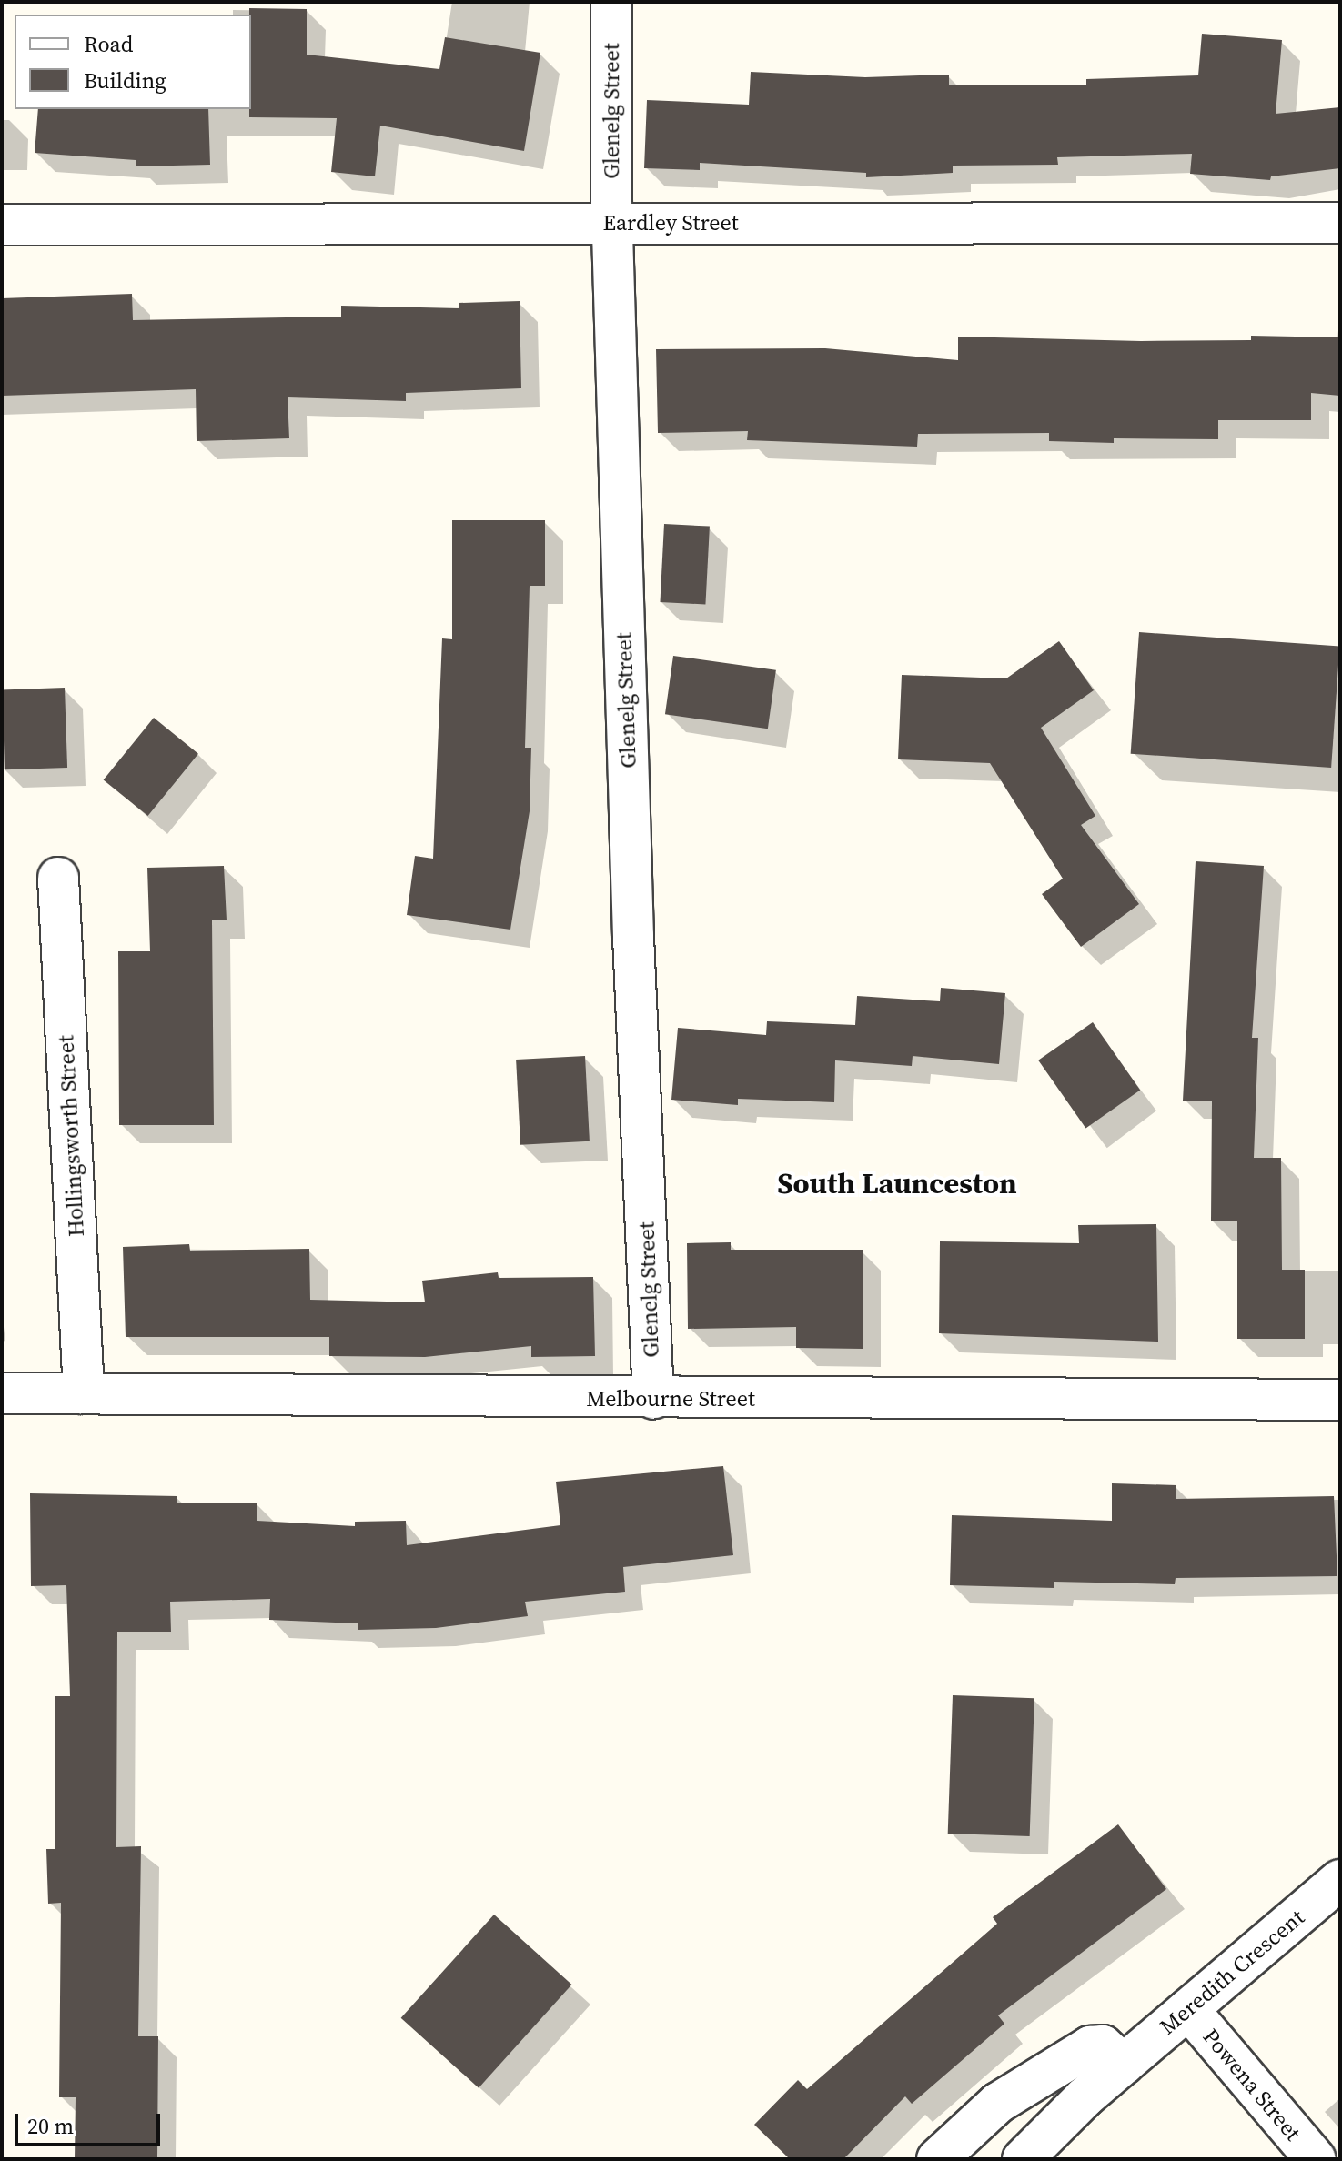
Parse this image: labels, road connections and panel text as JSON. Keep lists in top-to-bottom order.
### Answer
{
  "streets": {
    "street": [
      "Glenelg Street",
      "Eardley Street",
      "Hollingsworth Street",
      "Melbourne Street",
      "Meredith Crescent",
      "Powena Street"
    ]
  },
  "crossings": [
    ["Glenelg Street", "Eardley Street"],
    ["Glenelg Street", "Melbourne Street"],
    ["Hollingsworth Street", "Melbourne Street"],
    ["Meredith Crescent", "Powena Street"]
  ],
  "districts": ["South Launceston"],
  "legend": ["Road", "Building"],
  "scale_bar": "20 m"
}
